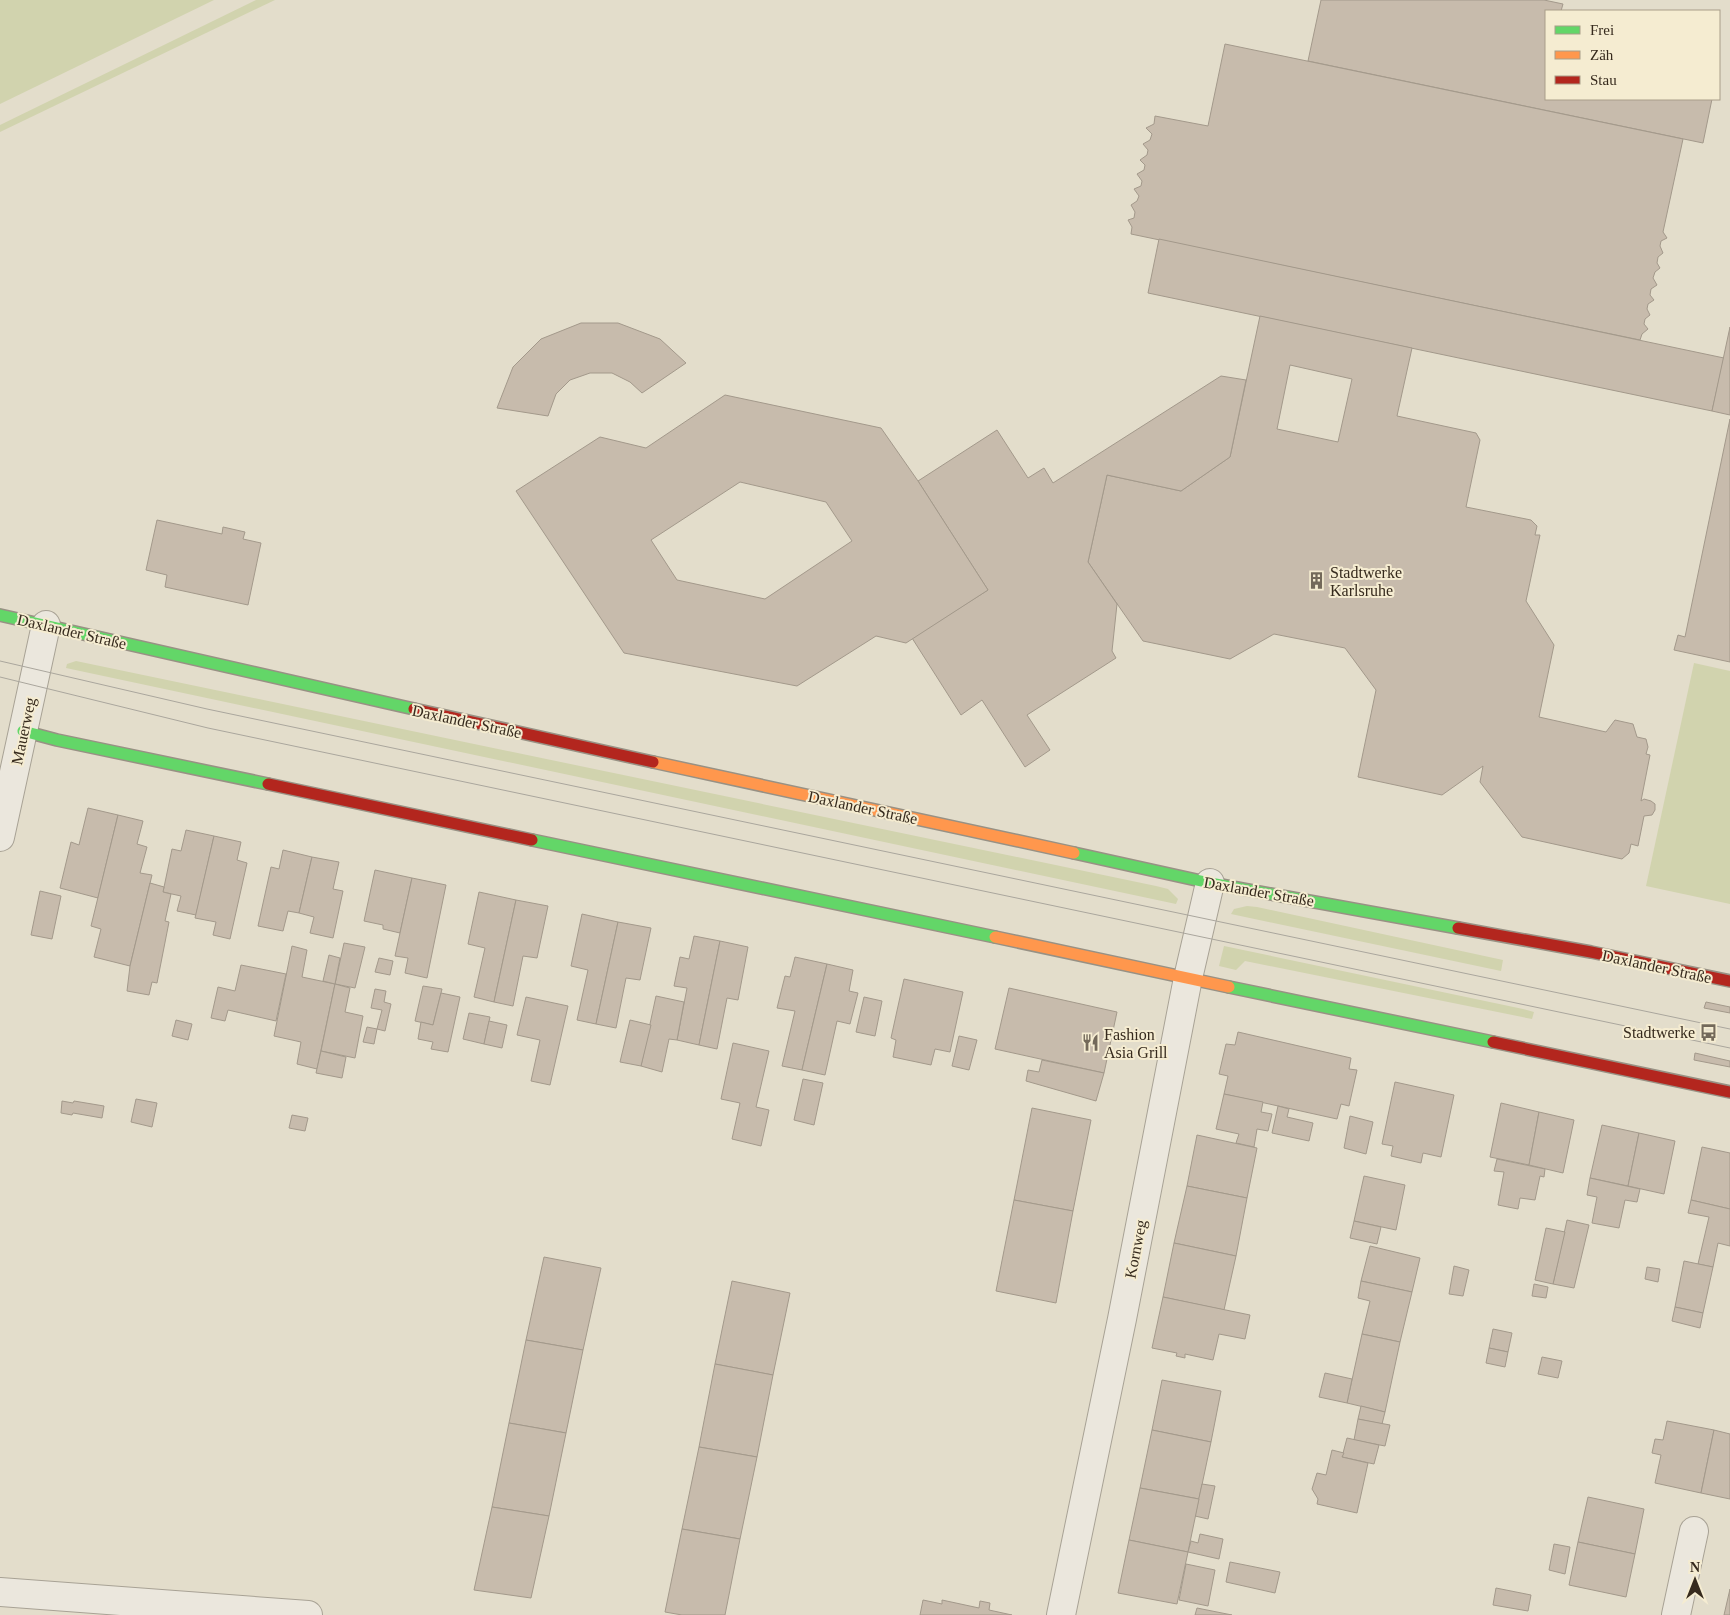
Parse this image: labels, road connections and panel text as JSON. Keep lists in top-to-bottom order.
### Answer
{
  "streets": {
    "street": ["Daxlander Straße", "Mauerweg", "Kornweg"]
  },
  "crossings": [
    ["Daxlander Straße", "Mauerweg"],
    ["Daxlander Straße", "Kornweg"]
  ],
  "places": {
    "building": ["Stadtwerke Karlsruhe"],
    "bus stop": ["Stadtwerke"],
    "restaurant": ["Fashion Asia Grill"]
  },
  "legend": ["Frei", "Zäh", "Stau"],
  "north": "top"
}
